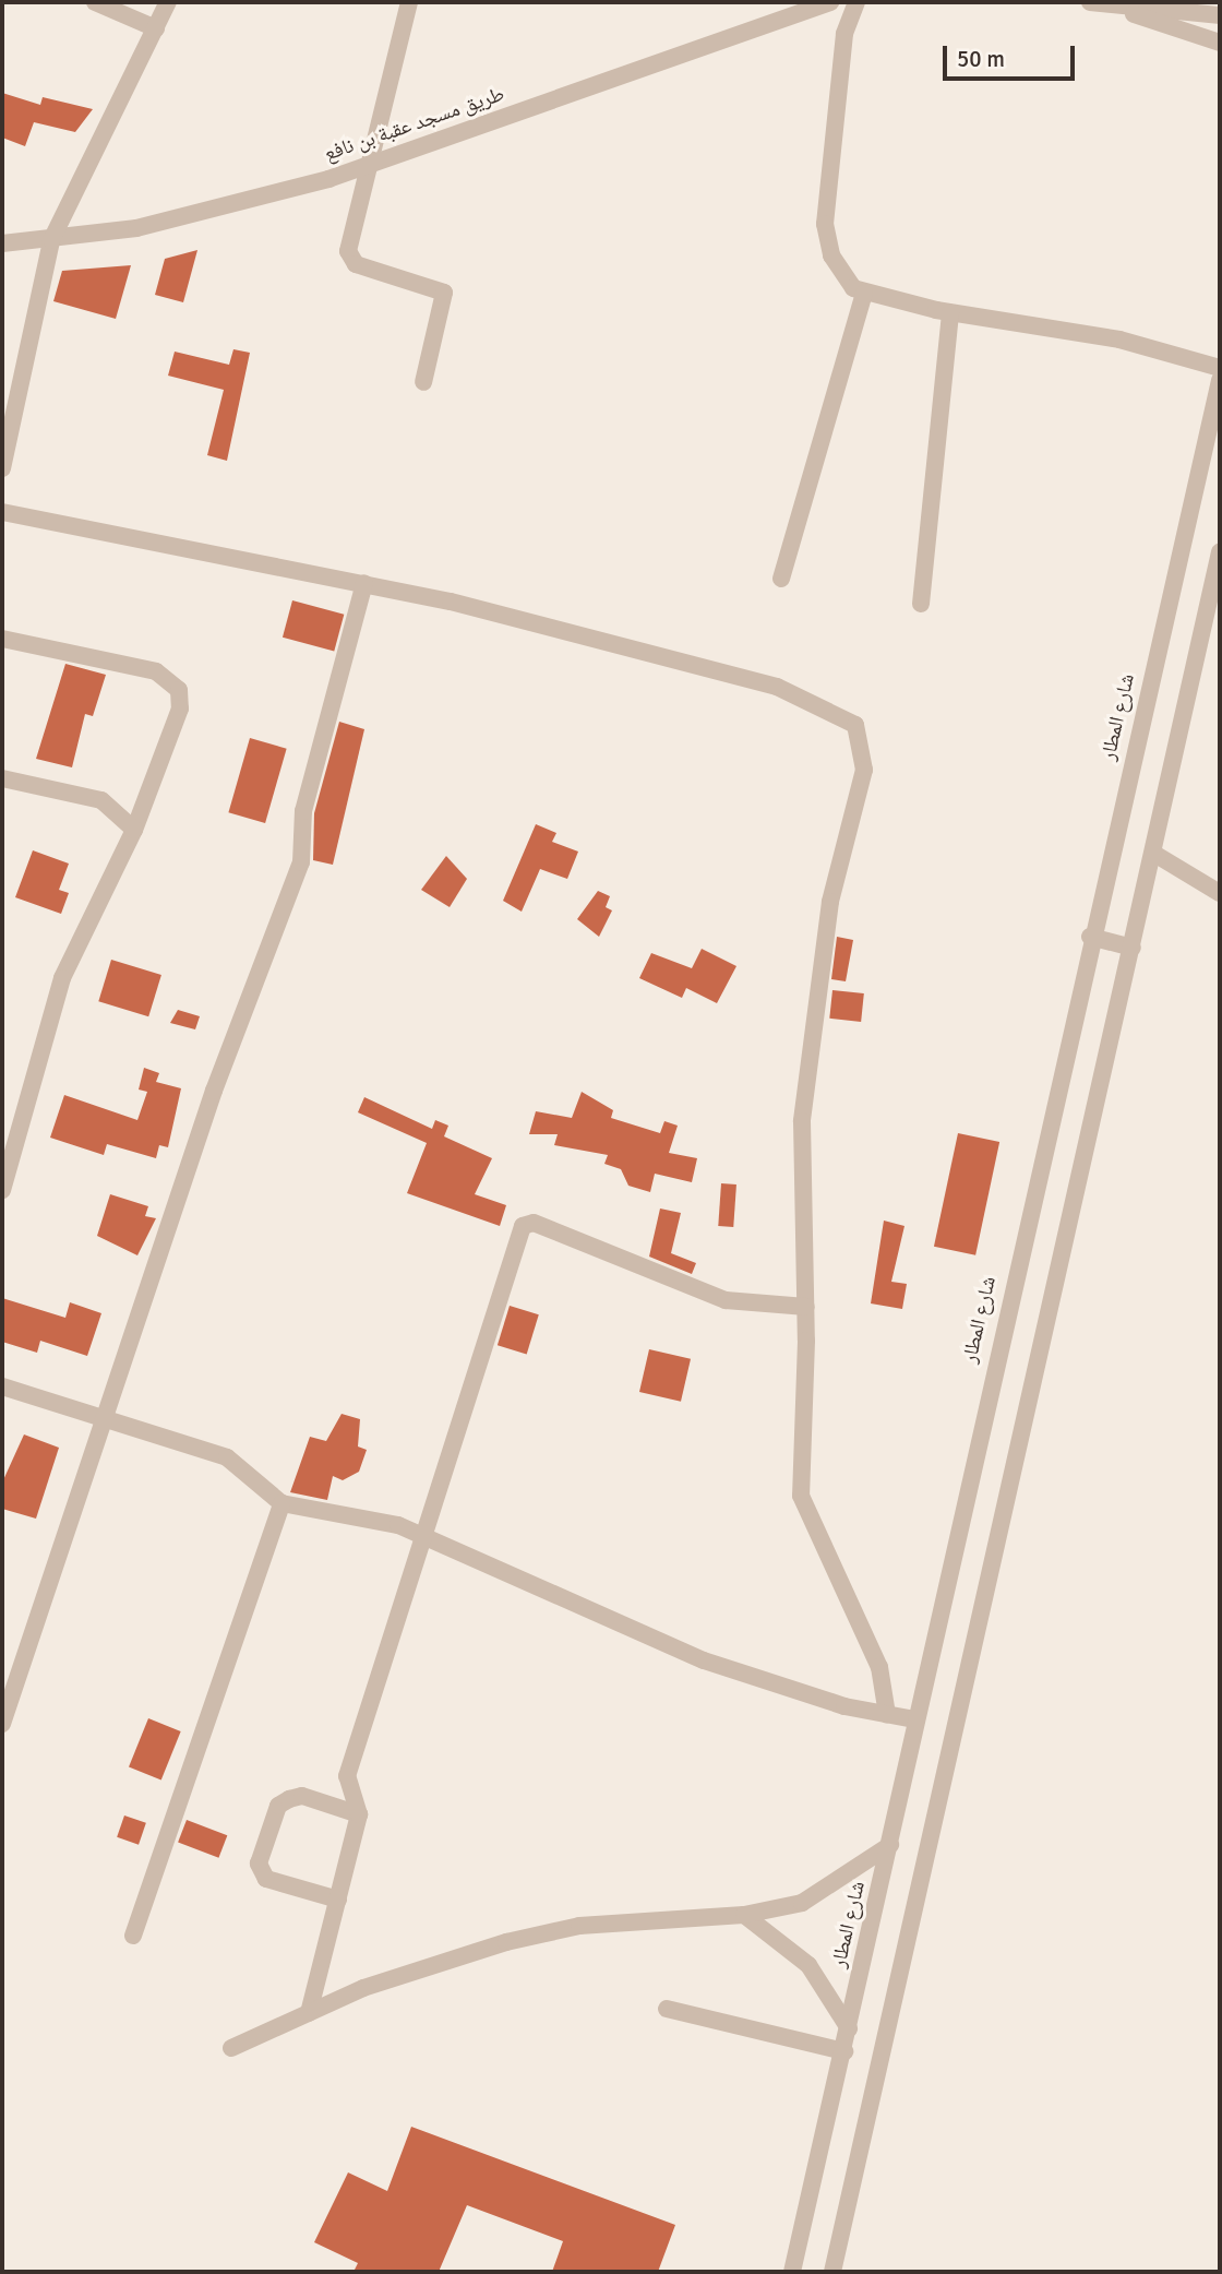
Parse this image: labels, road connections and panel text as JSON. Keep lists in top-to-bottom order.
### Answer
{
  "streets": {
    "street": ["طريق مسجد عقبة بن نافع", "شارع المطار"]
  },
  "scale_bar": "50 m"
}
